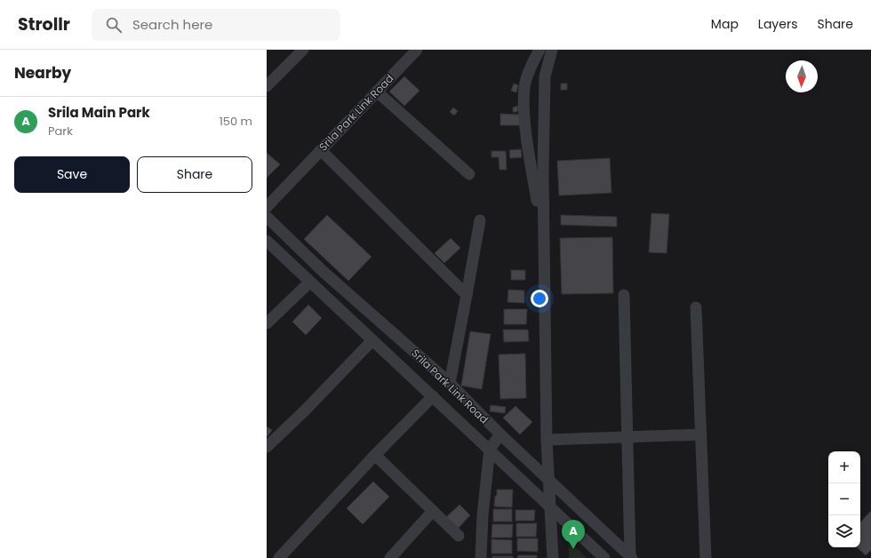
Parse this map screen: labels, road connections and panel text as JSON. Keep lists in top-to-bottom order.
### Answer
{
  "streets": {
    "street": ["Srila Park Link Road"]
  },
  "north": "bottom",
  "page": {
    "header": "Strollr",
    "search": "Search here",
    "nav": ["Map", "Layers", "Share"],
    "heading": "Nearby",
    "list": [
      {
        "mark": "A",
        "name": "Srila Main Park",
        "note": "Park",
        "value": "150 m"
      }
    ],
    "buttons": ["Save", "Share"],
    "map_buttons": ["+", "−"],
    "pins": "A"
  }
}
